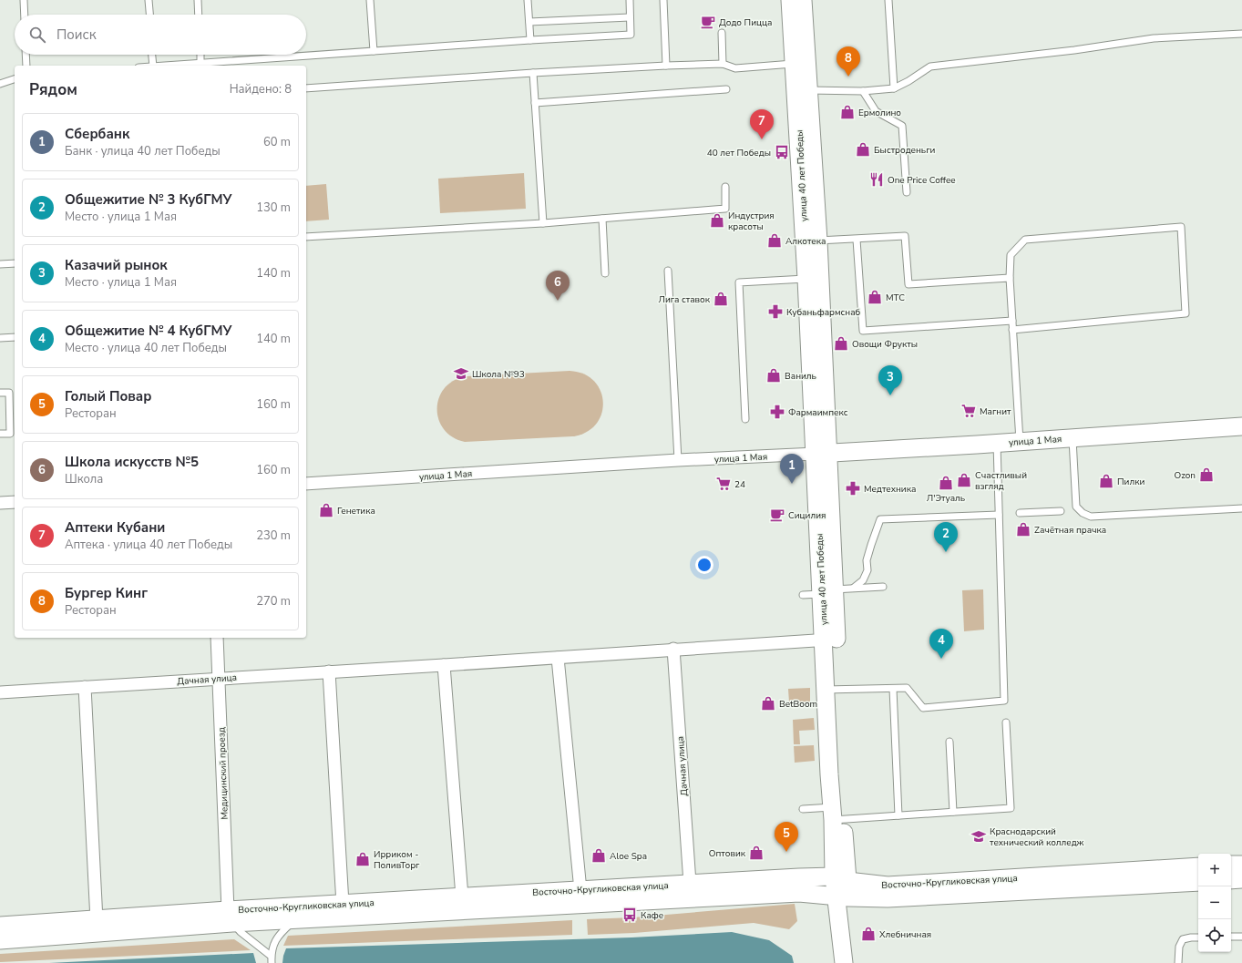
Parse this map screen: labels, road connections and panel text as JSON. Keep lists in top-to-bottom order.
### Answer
{
  "streets": {
    "main road": ["улица 40 лет Победы", "улица 1 Мая", "Восточно-Кругликовская улица"],
    "street": ["Дачная улица", "Медицинский проезд"]
  },
  "crossings": [
    ["улица 40 лет Победы", "улица 1 Мая"],
    ["улица 40 лет Победы", "Дачная улица"],
    ["Дачная улица", "Медицинский проезд"],
    ["Дачная улица", "Восточно-Кругликовская улица"],
    ["Медицинский проезд", "Восточно-Кругликовская улица"]
  ],
  "places": {
    "cafe": ["Додо Пицца", "Сицилия"],
    "shop": [
      "Ермолино",
      "Быстроденьги",
      "Индустрия красоты",
      "Алкотека",
      "МТС",
      "Лига ставок",
      "Овощи Фрукты",
      "Ваниль",
      "Ozon",
      "Счастливый взгляд",
      "Пилки",
      "Л'Этуаль",
      "Генетика",
      "Zачётная прачка",
      "BetBoom",
      "Оптовик",
      "Aloe Spa",
      "Ирриком - ПоливТорг",
      "Хлебничная"
    ],
    "bus stop": ["40 лет Победы", "Кафе"],
    "restaurant": ["One Price Coffee"],
    "pharmacy": ["Кубаньфармснаб", "Фармаимпекс", "Медтехника"],
    "school or university": ["Школа №93", "Краснодарский технический колледж"],
    "supermarket": ["Магнит", "24"]
  },
  "page": {
    "search": "Поиск",
    "pins": [
      "8",
      "7",
      "6",
      "3",
      "1",
      "2",
      "4",
      "5"
    ],
    "heading": ["Рядом", "Найдено: 8"],
    "list": [
      {
        "mark": "1",
        "name": "Сбербанк",
        "note": "Банк · улица 40 лет Победы",
        "value": "60 m"
      },
      {
        "mark": "2",
        "name": "Общежитие № 3 КубГМУ",
        "note": "Место · улица 1 Мая",
        "value": "130 m"
      },
      {
        "mark": "3",
        "name": "Казачий рынок",
        "note": "Место · улица 1 Мая",
        "value": "140 m"
      },
      {
        "mark": "4",
        "name": "Общежитие № 4 КубГМУ",
        "note": "Место · улица 40 лет Победы",
        "value": "140 m"
      },
      {
        "mark": "5",
        "name": "Голый Повар",
        "note": "Ресторан",
        "value": "160 m"
      },
      {
        "mark": "6",
        "name": "Школа искусств №5",
        "note": "Школа",
        "value": "160 m"
      },
      {
        "mark": "7",
        "name": "Аптеки Кубани",
        "note": "Аптека · улица 40 лет Победы",
        "value": "230 m"
      },
      {
        "mark": "8",
        "name": "Бургер Кинг",
        "note": "Ресторан",
        "value": "270 m"
      }
    ],
    "map_buttons": ["+", "−"]
  }
}
